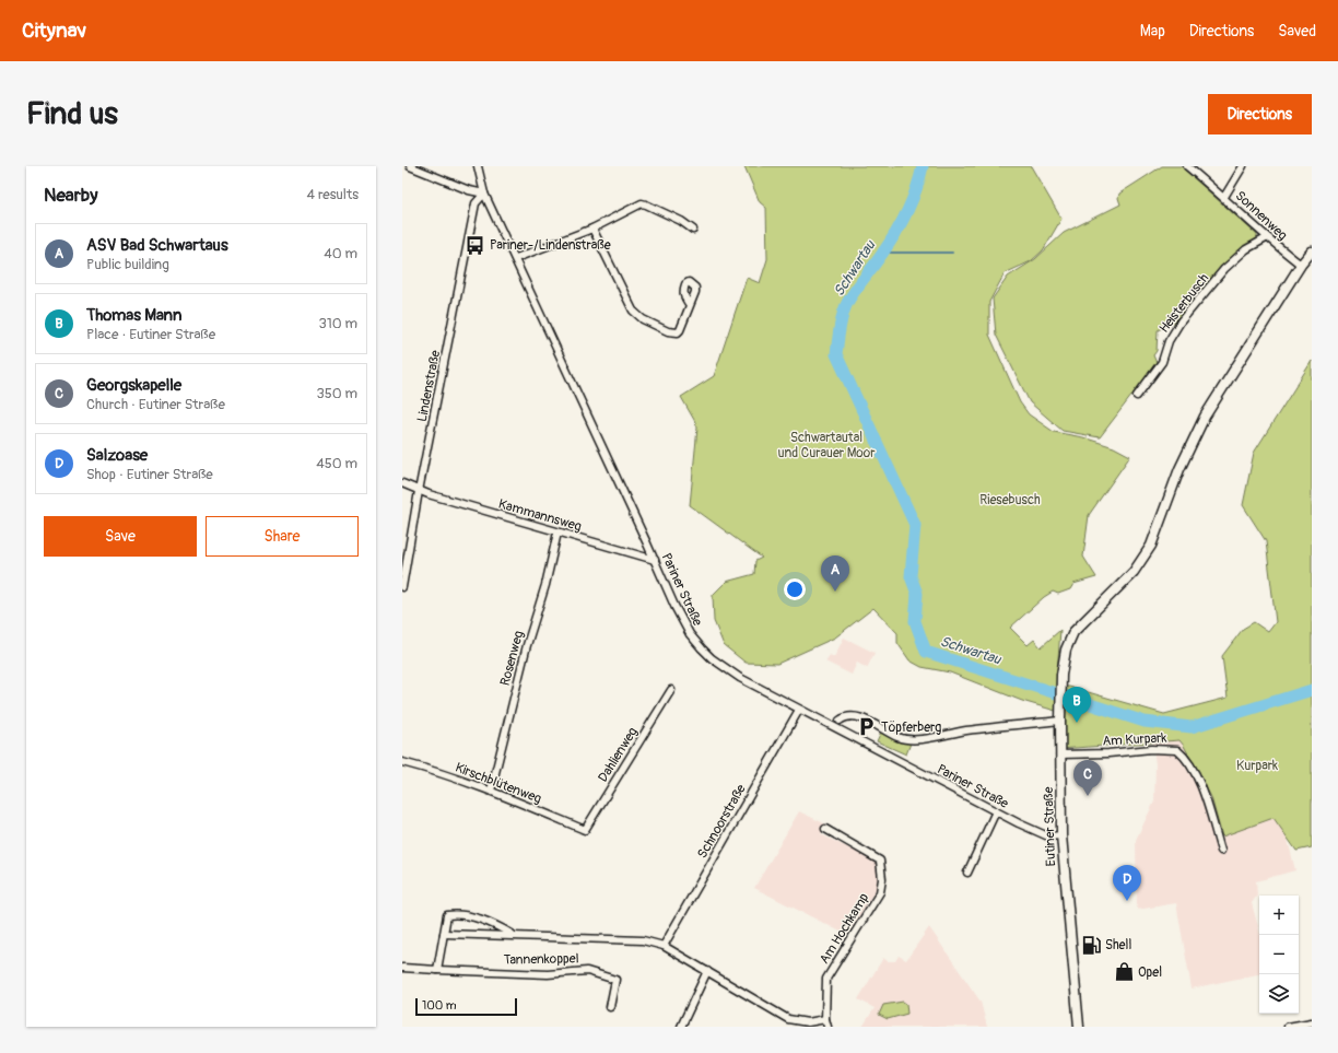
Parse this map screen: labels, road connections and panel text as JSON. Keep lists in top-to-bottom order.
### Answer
{
  "streets": {
    "main road": ["Eutiner Straße"],
    "street": [
      "Sonnenweg",
      "Heisterbusch",
      "Lindenstraße",
      "Kammannsweg",
      "Pariner Straße",
      "Rosenweg",
      "Am Kurpark",
      "Dahlienweg",
      "Kirschblütenweg",
      "Schnoorstraße",
      "Am Hochkamp",
      "Tannenkoppel"
    ]
  },
  "crossings": [
    ["Sonnenweg", "Heisterbusch"],
    ["Sonnenweg", "Eutiner Straße"],
    ["Lindenstraße", "Kammannsweg"],
    ["Lindenstraße", "Pariner Straße"],
    ["Kammannsweg", "Pariner Straße"],
    ["Kammannsweg", "Rosenweg"],
    ["Pariner Straße", "Schnoorstraße"],
    ["Pariner Straße", "Eutiner Straße"],
    ["Rosenweg", "Kirschblütenweg"],
    ["Am Kurpark", "Eutiner Straße"],
    ["Dahlienweg", "Kirschblütenweg"]
  ],
  "water": ["Schwartau"],
  "parks": ["Schwartautal und Curauer Moor", "Riesebusch", "Kurpark"],
  "places": {
    "bus stop": ["Pariner-/Lindenstraße"],
    "parking": ["Töpferberg"],
    "fuel station": ["Shell"],
    "shop": ["Opel"]
  },
  "scale_bar": "100 m",
  "page": {
    "header": "Citynav",
    "nav": ["Map", "Directions", "Saved"],
    "buttons": [
      "Directions",
      ["Save", "Share"]
    ],
    "title": "Find us",
    "heading": ["Nearby", "4 results"],
    "list": [
      {
        "mark": "A",
        "name": "ASV Bad Schwartaus",
        "note": "Public building",
        "value": "40 m"
      },
      {
        "mark": "B",
        "name": "Thomas Mann",
        "note": "Place · Eutiner Straße",
        "value": "310 m"
      },
      {
        "mark": "C",
        "name": "Georgskapelle",
        "note": "Church · Eutiner Straße",
        "value": "350 m"
      },
      {
        "mark": "D",
        "name": "Salzoase",
        "note": "Shop · Eutiner Straße",
        "value": "450 m"
      }
    ],
    "pins": [
      "A",
      "B",
      "C",
      "D"
    ],
    "map_buttons": ["+", "−"],
    "scale": "100 m"
  }
}
